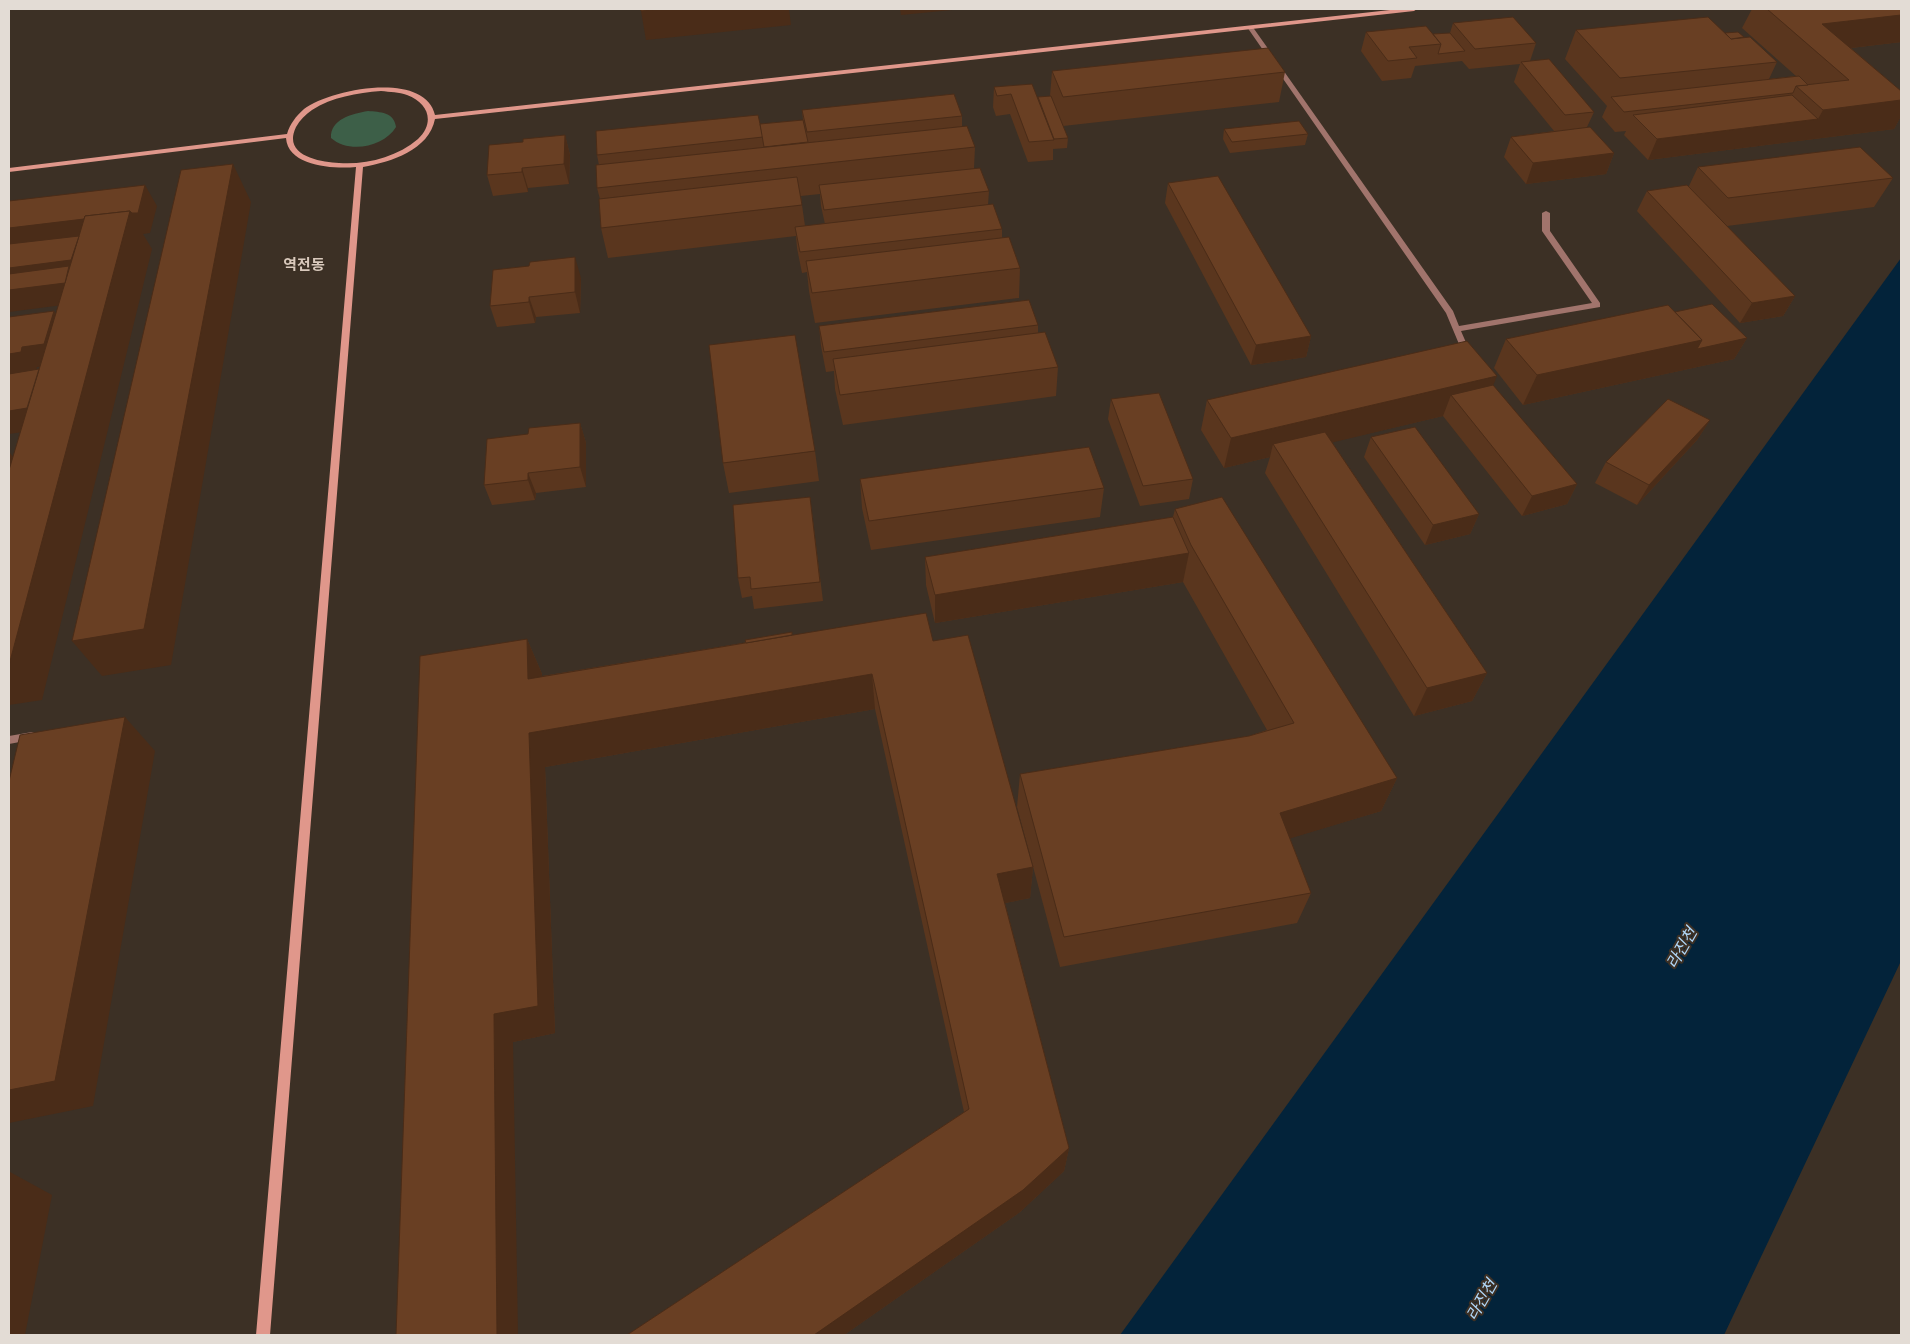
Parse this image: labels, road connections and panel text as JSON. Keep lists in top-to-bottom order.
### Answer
{
  "districts": ["역전동"],
  "water": ["라진천"]
}
